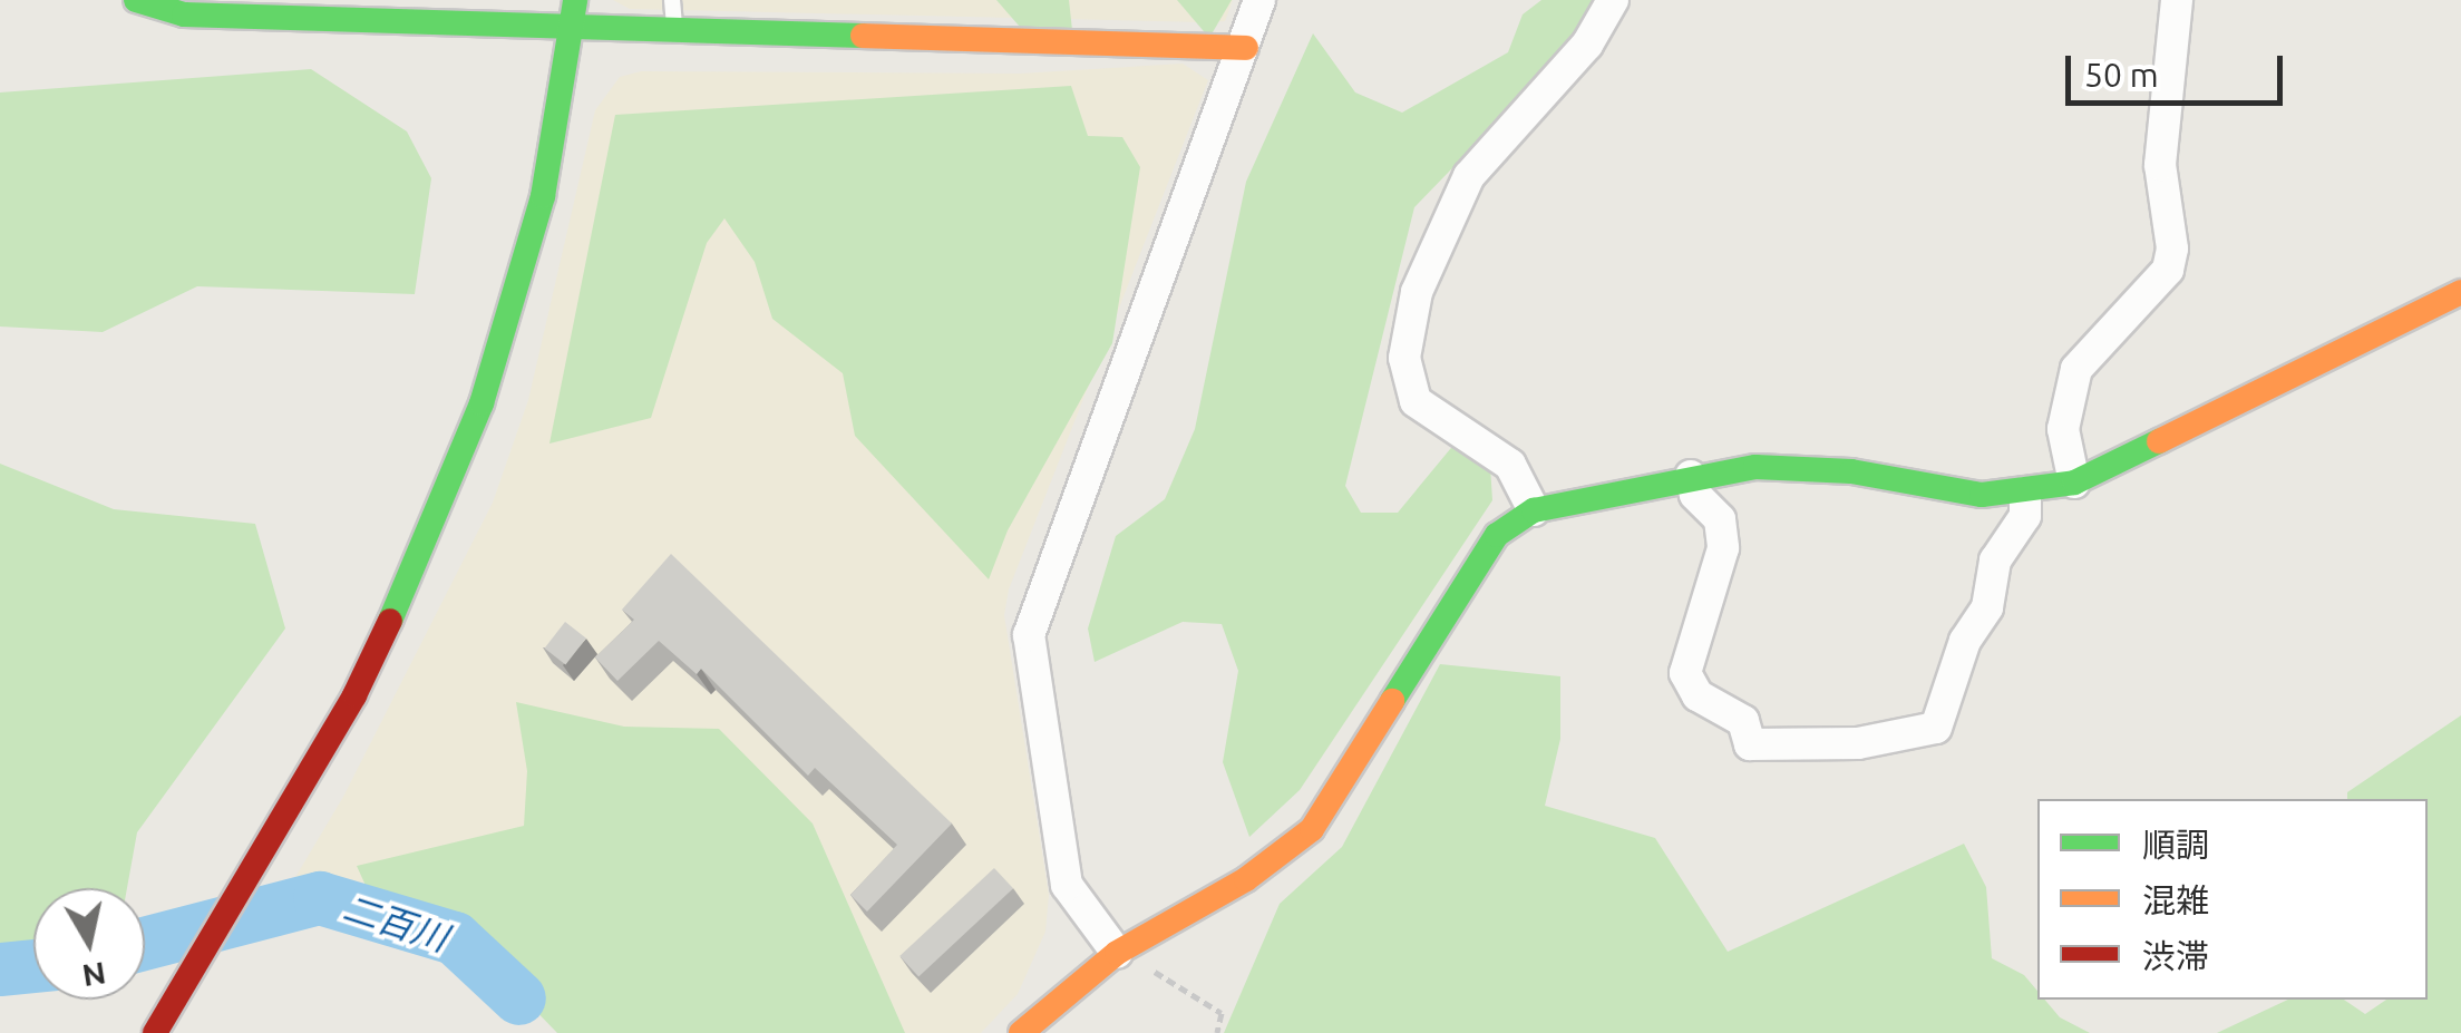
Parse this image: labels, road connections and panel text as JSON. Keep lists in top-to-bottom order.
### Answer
{
  "water": ["二百川"],
  "legend": ["順調", "混雑", "渋滞"],
  "scale_bar": "50 m",
  "north": "bottom"
}
